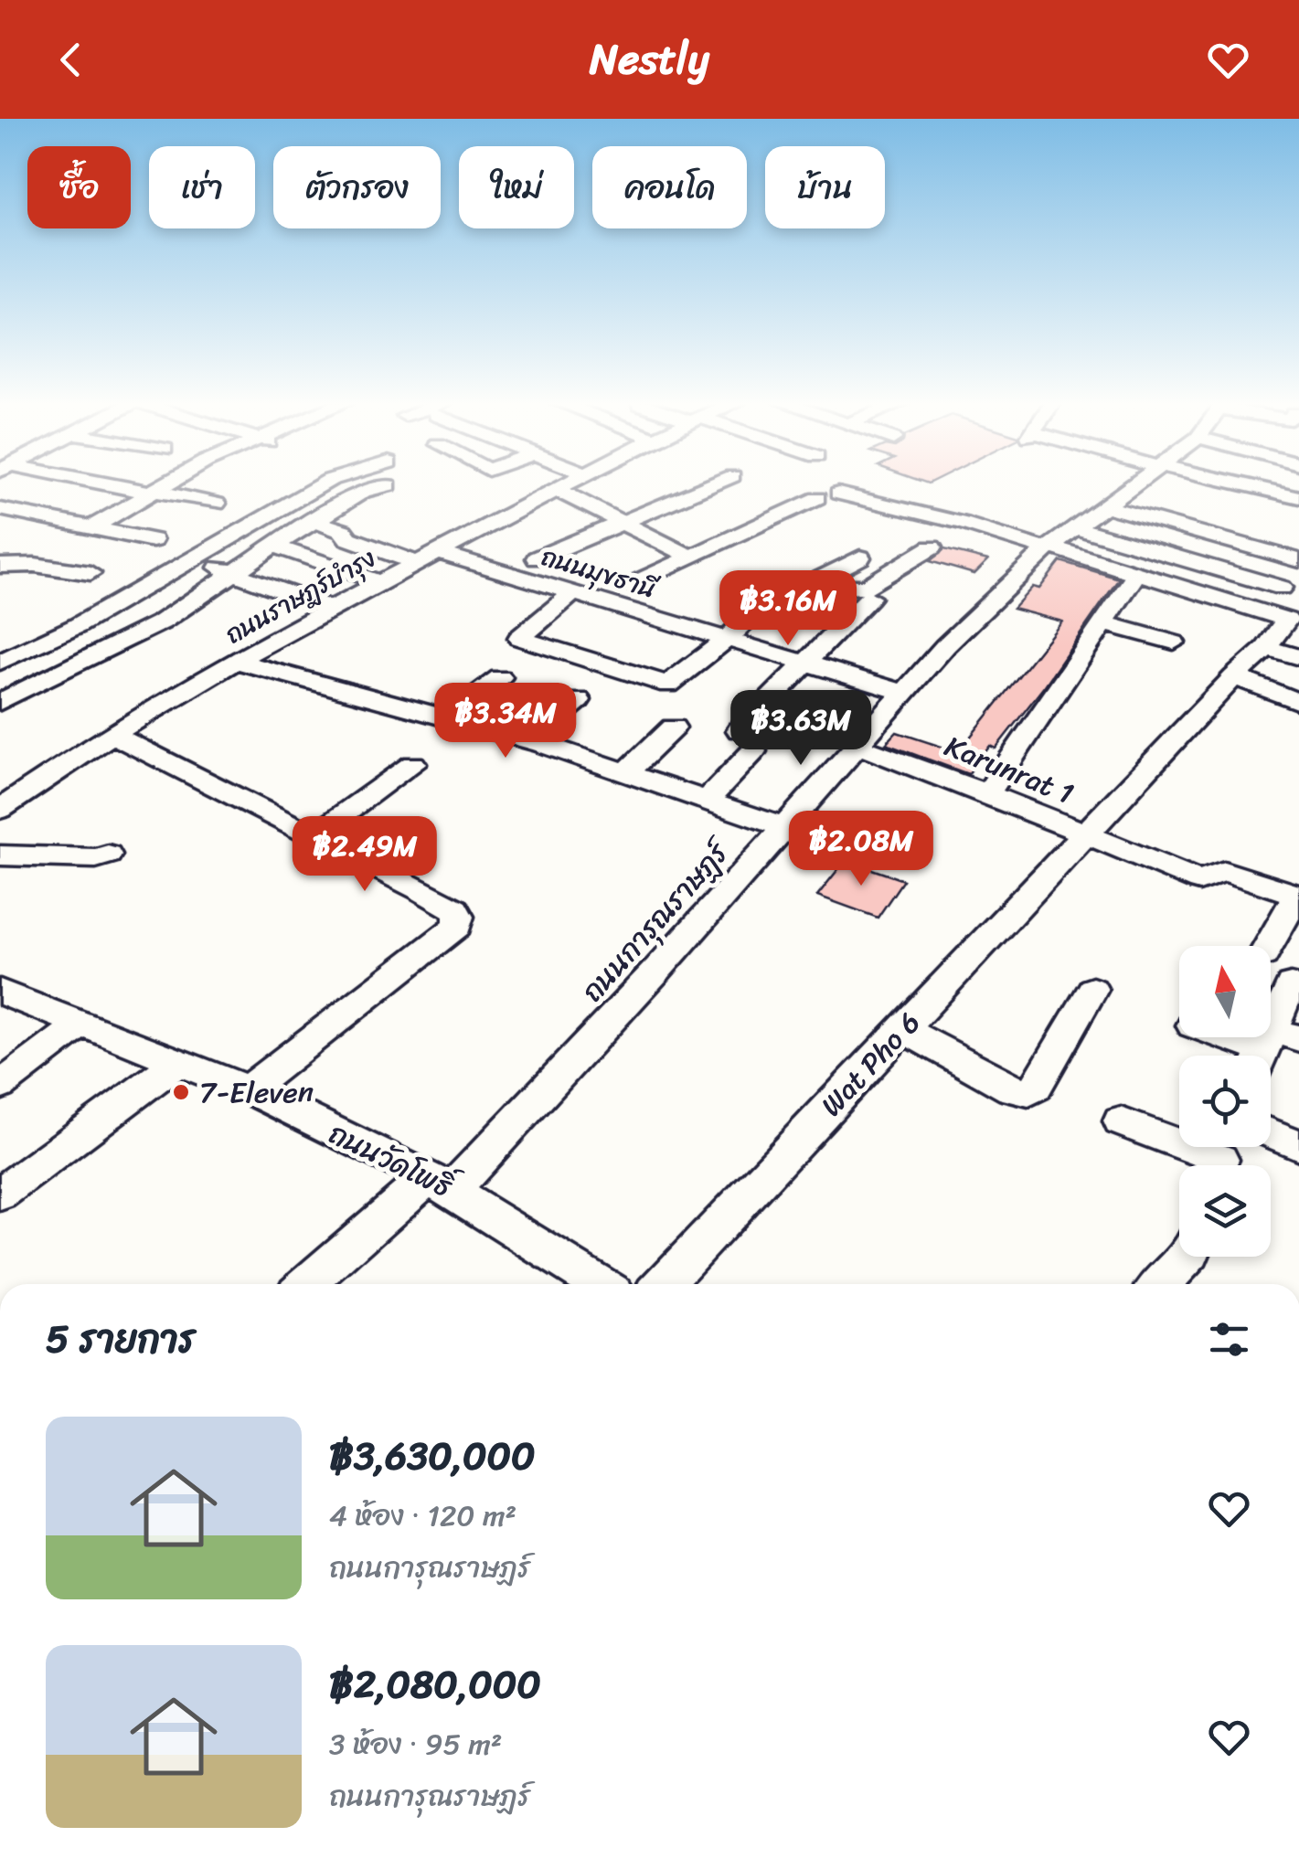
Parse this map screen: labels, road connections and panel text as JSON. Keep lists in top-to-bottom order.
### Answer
{
  "streets": {
    "street": [
      "ถนนมุขธานี",
      "ถนนราษฎร์บำรุง",
      "Karunrat 1",
      "ถนนการุณราษฏร์",
      "Wat Pho 6",
      "ถนนวัดโพธิ์"
    ]
  },
  "crossings": [
    ["ถนนมุขธานี", "ถนนราษฎร์บำรุง"],
    ["ถนนมุขธานี", "ถนนการุณราษฏร์"],
    ["Karunrat 1", "ถนนการุณราษฏร์"],
    ["Karunrat 1", "Wat Pho 6"],
    ["ถนนการุณราษฏร์", "ถนนวัดโพธิ์"]
  ],
  "places": ["7-Eleven"],
  "north": "top",
  "page": {
    "header": "Nestly",
    "chip": [
      "ซื้อ",
      "เช่า",
      "ตัวกรอง",
      "ใหม่",
      "คอนโด",
      "บ้าน"
    ],
    "price": [
      "฿3.16M",
      "฿3.34M",
      "฿3.63M",
      "฿2.08M",
      "฿2.49M"
    ],
    "heading": "5 รายการ",
    "list": [
      {
        "name": "฿3,630,000",
        "note": "4 ห้อง · 120 m² · ถนนการุณราษฏร์"
      },
      {
        "name": "฿2,080,000",
        "note": "3 ห้อง · 95 m² · ถนนการุณราษฏร์"
      }
    ]
  }
}
